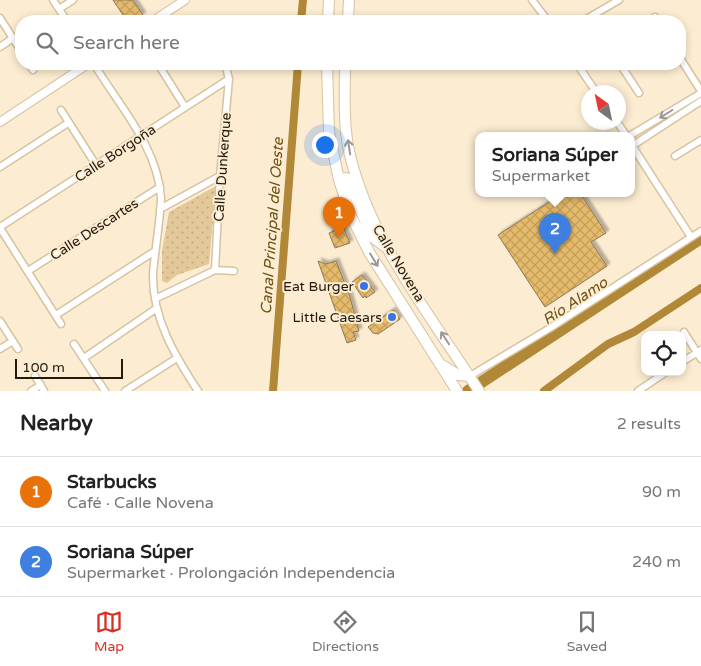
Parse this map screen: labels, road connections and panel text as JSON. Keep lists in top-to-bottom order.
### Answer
{
  "streets": {
    "main road": ["Calle Novena"],
    "street": ["Calle Borgoña", "Calle Dunkerque", "Calle Descartes"]
  },
  "crossings": [
    ["Calle Borgoña", "Calle Dunkerque"]
  ],
  "water": ["Canal Principal del Oeste", "Río Alamo"],
  "places": ["Eat Burger", "Little Caesars"],
  "scale_bar": "100 m",
  "north": "top left",
  "page": {
    "search": "Search here",
    "popup": ["Soriana Súper", "Supermarket"],
    "pins": ["1", "2"],
    "scale": "100 m",
    "heading": ["Nearby", "2 results"],
    "list": [
      {
        "mark": "1",
        "name": "Starbucks",
        "note": "Café · Calle Novena",
        "value": "90 m"
      },
      {
        "mark": "2",
        "name": "Soriana Súper",
        "note": "Supermarket · Prolongación Independencia",
        "value": "240 m"
      }
    ],
    "nav": ["Map", "Directions", "Saved"]
  }
}
